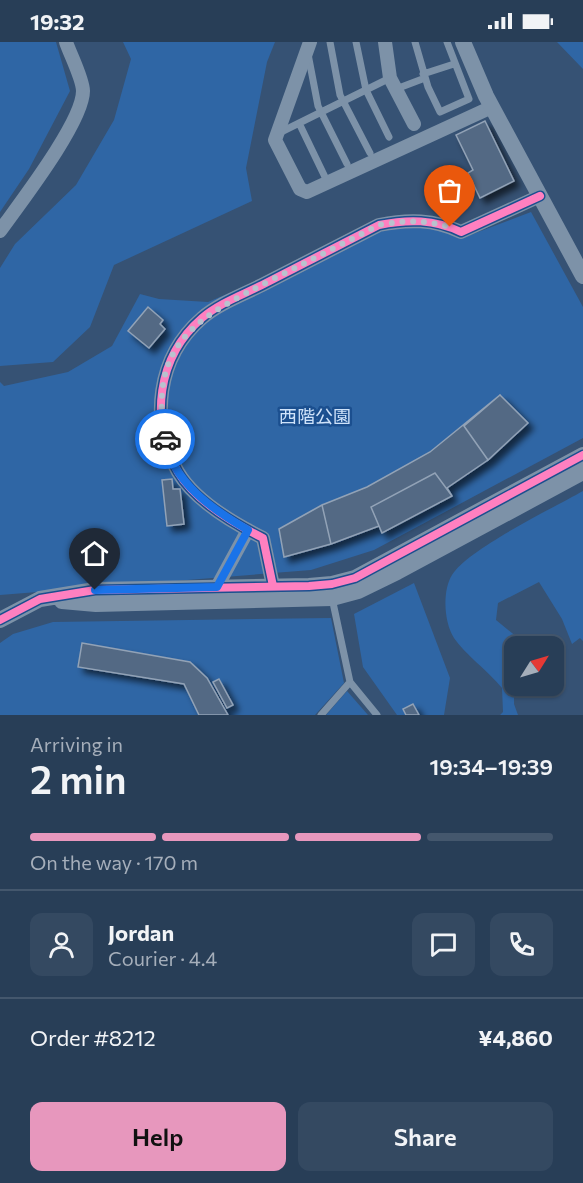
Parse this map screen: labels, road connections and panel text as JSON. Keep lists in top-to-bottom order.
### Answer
{
  "parks": ["西階公園"],
  "north": "top right",
  "page": {
    "status": "19:32",
    "heading": ["2 min", "Arriving in", "19:34–19:39"],
    "panel": [
      "Jordan",
      "Courier · 4.4",
      "Order #8212",
      "¥4,860"
    ],
    "bar": "On the way · 170 m",
    "buttons": ["Help", "Share"]
  }
}
